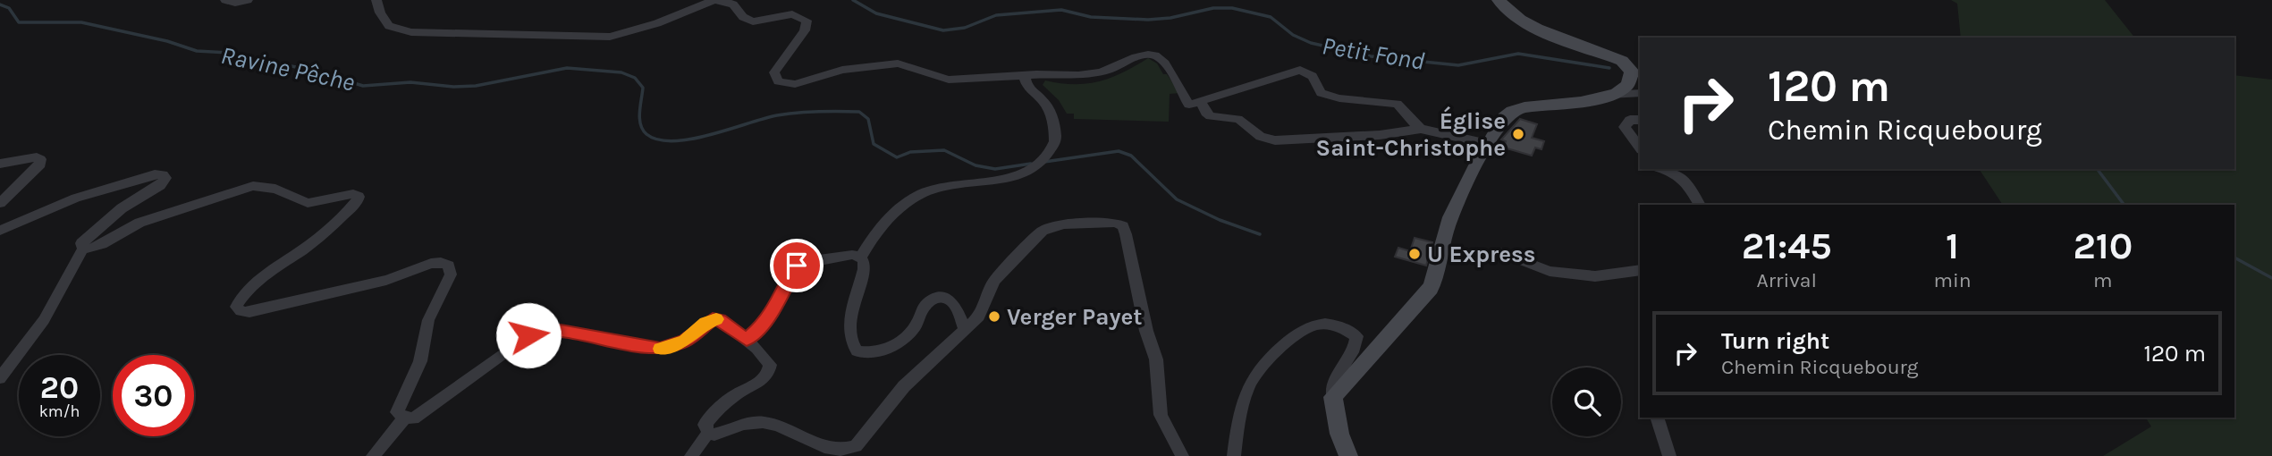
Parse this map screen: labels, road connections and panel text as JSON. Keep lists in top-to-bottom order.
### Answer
{
  "water": ["Petit Fond", "Ravine Pêche"],
  "places": ["Église Saint-Christophe", "U Express", "Verger Payet"],
  "page": {
    "turn": ["120 m", "Chemin Ricquebourg"],
    "eta": [
      "21:45",
      "Arrival",
      "1",
      "min",
      "210",
      "m"
    ],
    "list": [
      {
        "name": "Turn right",
        "note": "Chemin Ricquebourg",
        "value": "120 m"
      }
    ],
    "speed": "20 km/h",
    "limit": "30"
  }
}
